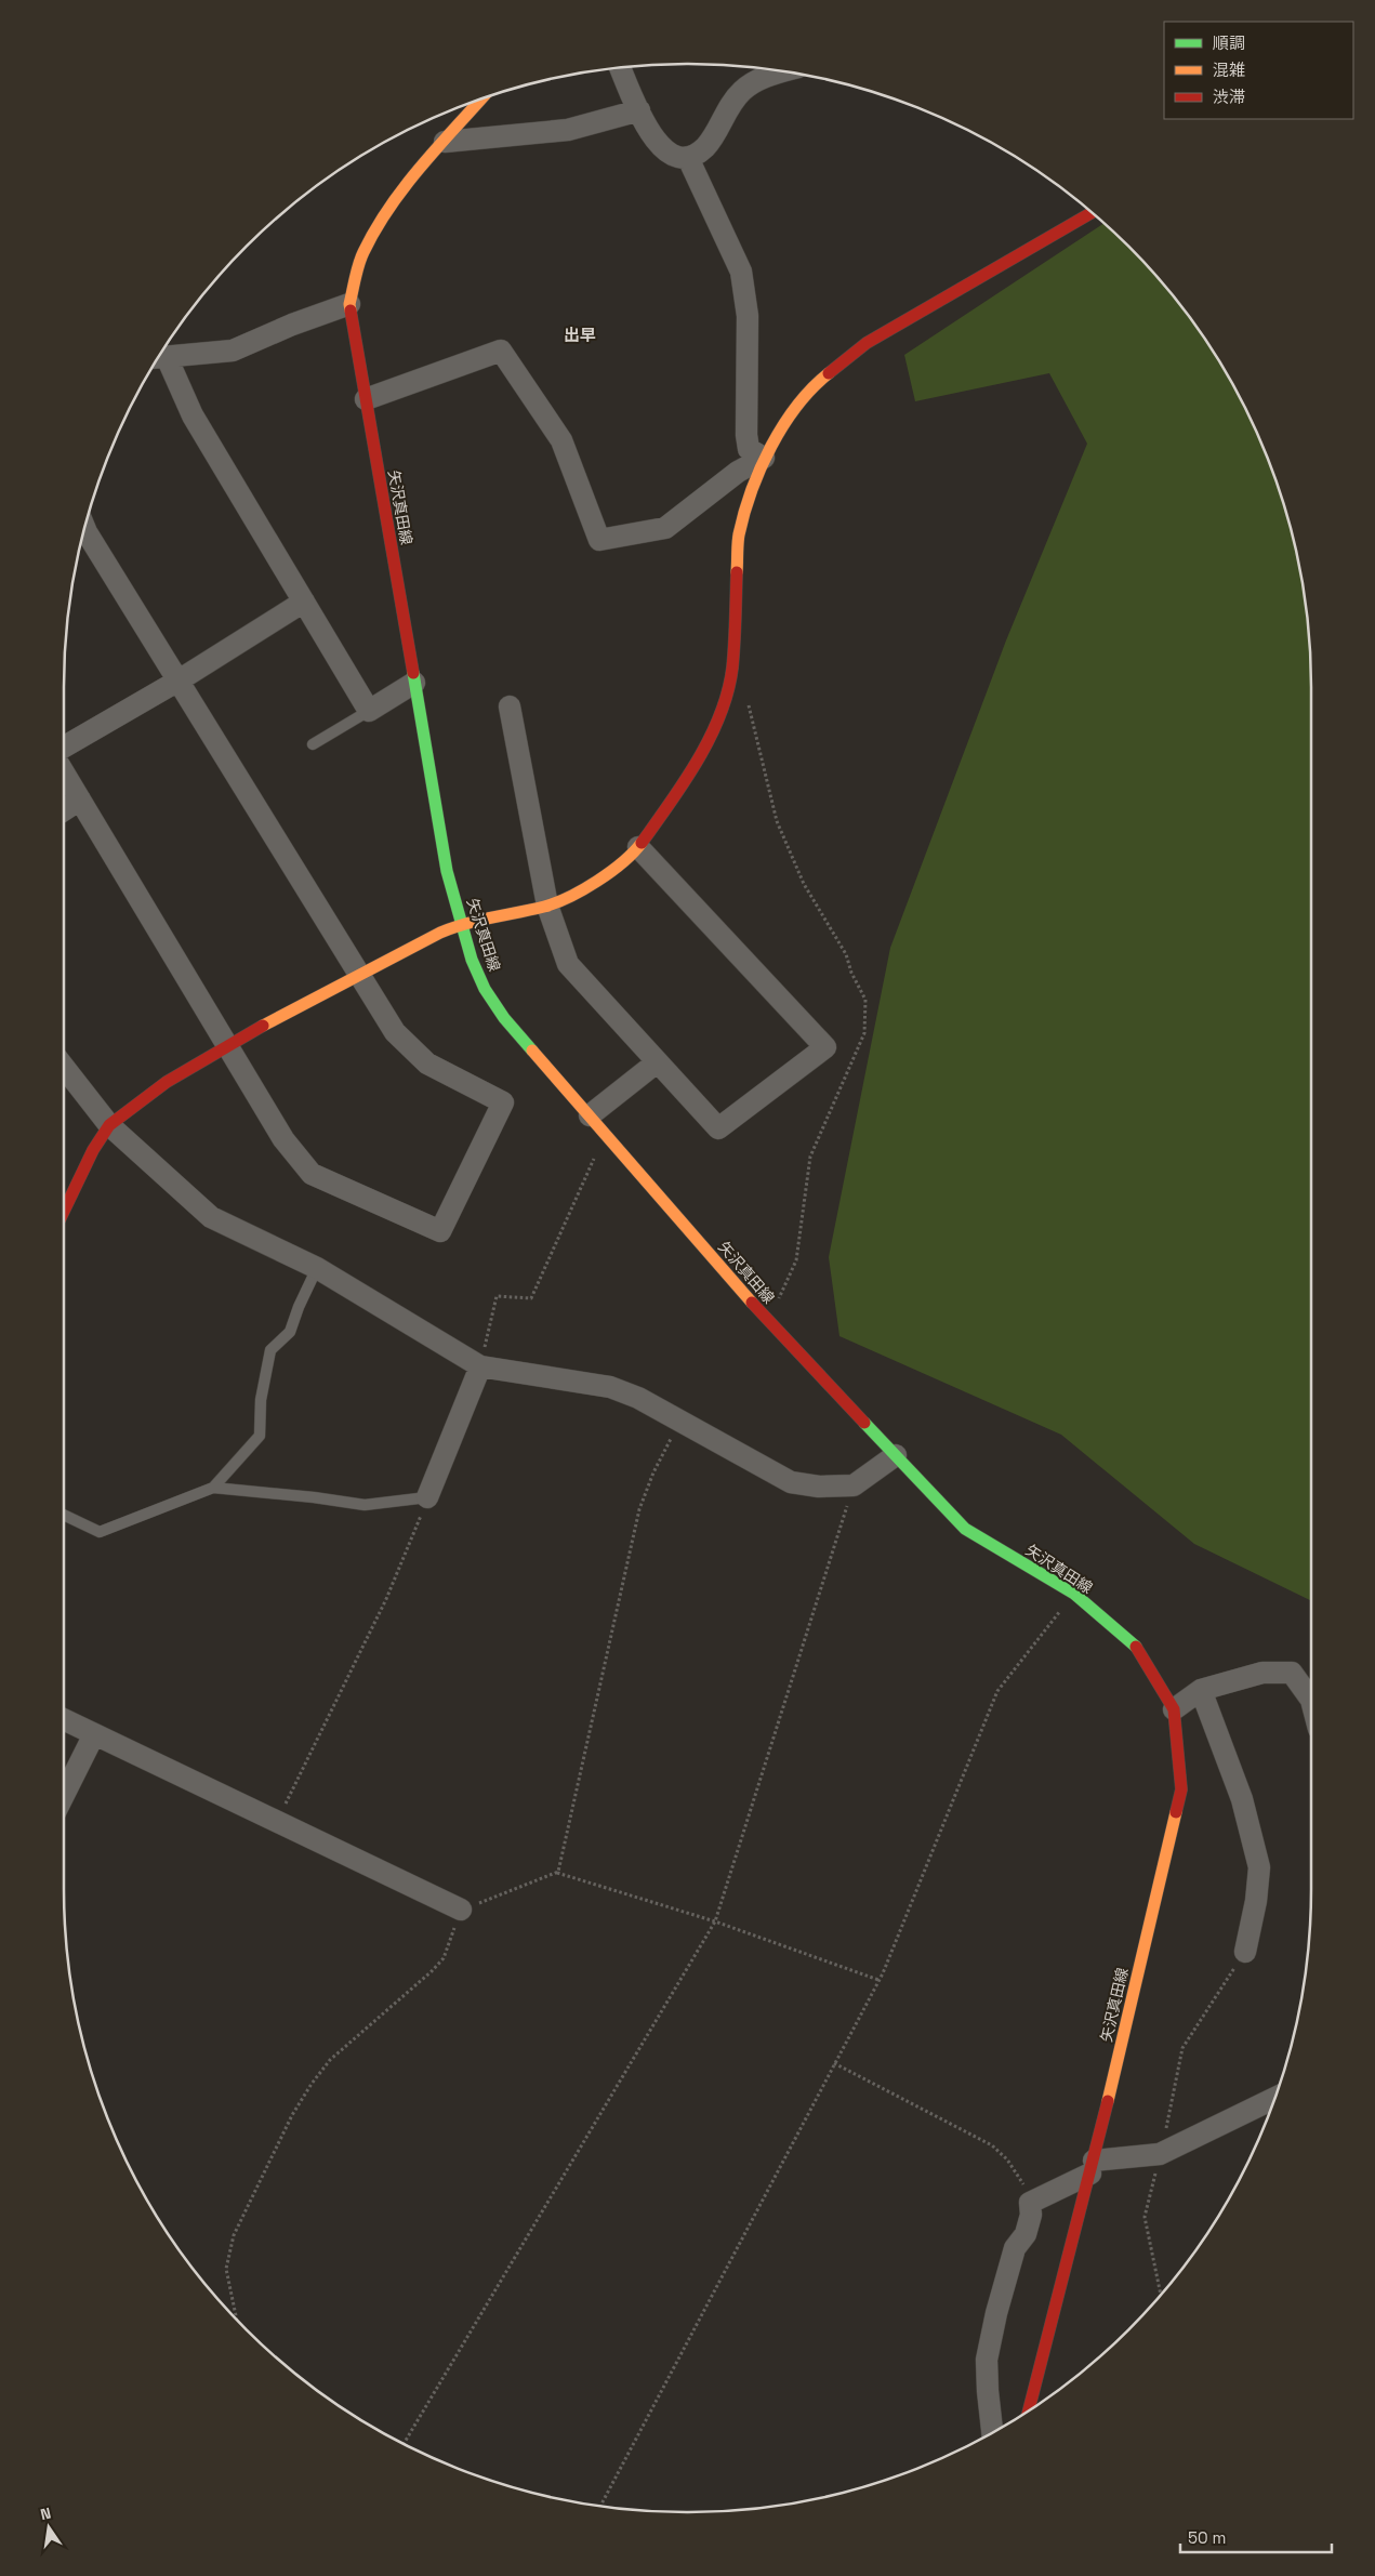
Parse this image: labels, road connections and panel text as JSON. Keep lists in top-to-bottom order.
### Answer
{
  "streets": {
    "main road": ["矢沢真田線"]
  },
  "districts": ["出早"],
  "legend": ["順調", "混雑", "渋滞"],
  "scale_bar": "50 m",
  "north": "top"
}
